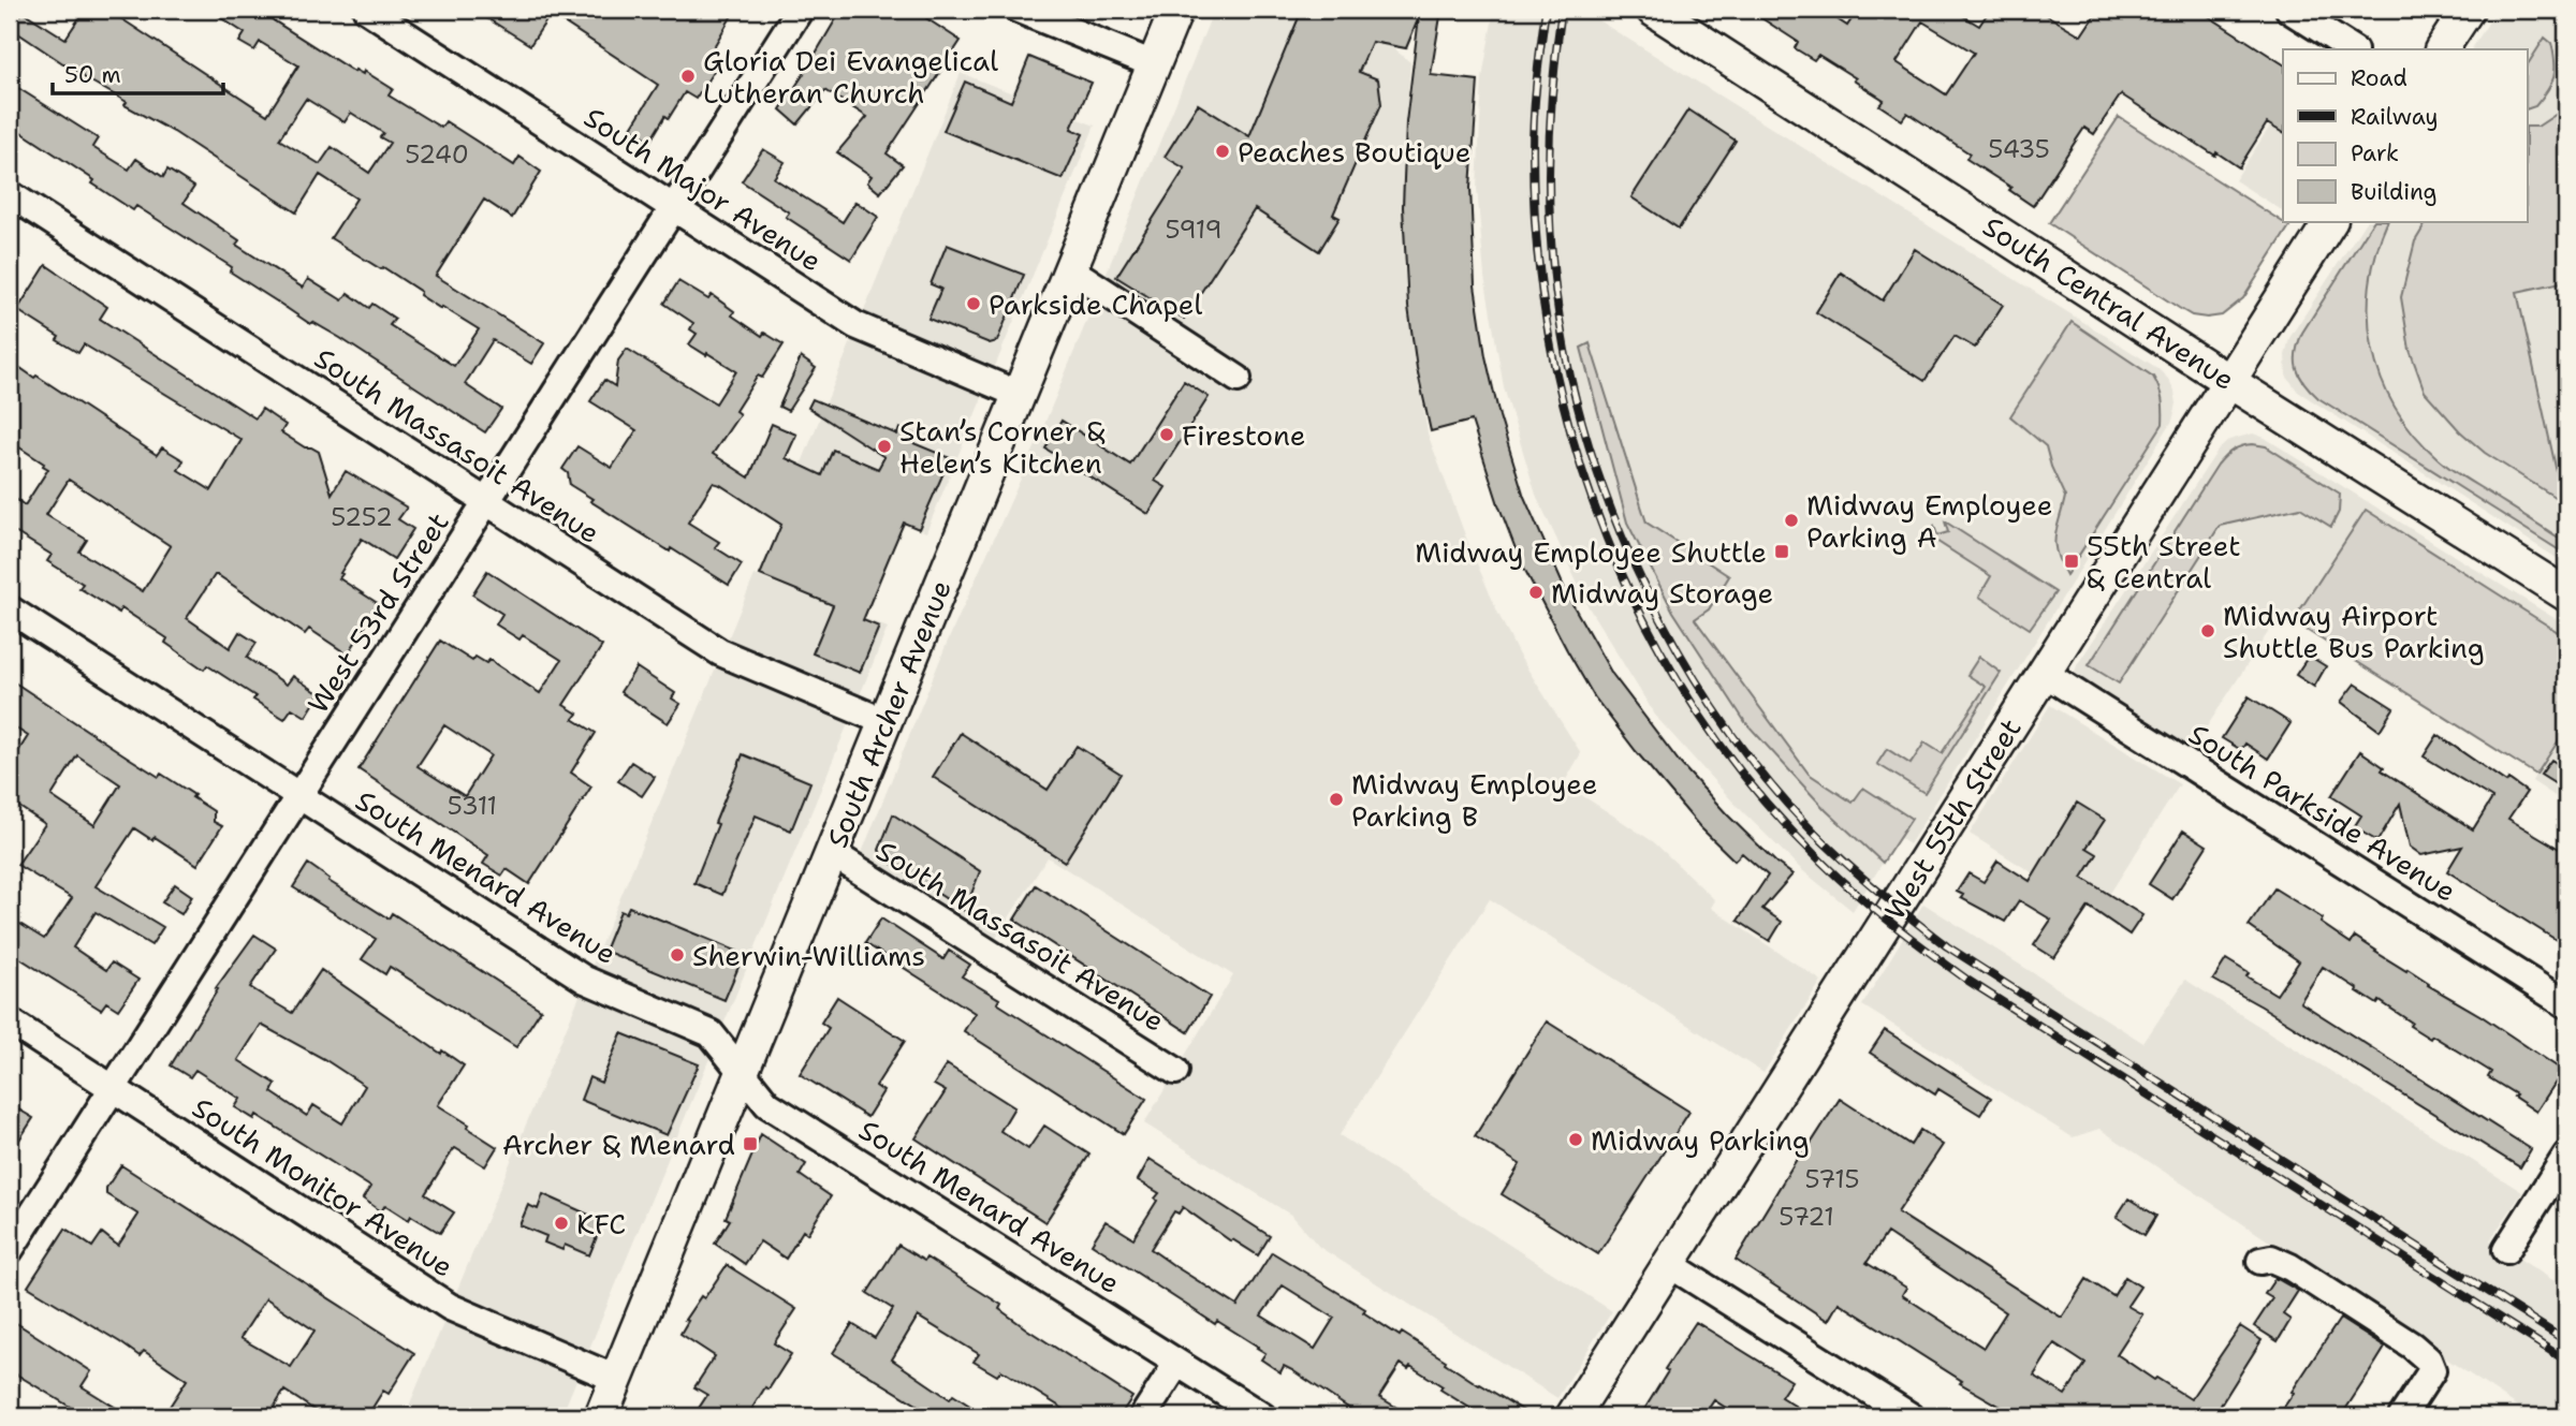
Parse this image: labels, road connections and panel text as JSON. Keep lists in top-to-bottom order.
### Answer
{
  "streets": {
    "main road": ["South Central Avenue", "South Archer Avenue", "West 55th Street"],
    "street": [
      "South Major Avenue",
      "South Massasoit Avenue",
      "West 53rd Street",
      "South Parkside Avenue",
      "South Menard Avenue",
      "South Monitor Avenue"
    ]
  },
  "crossings": [
    ["South Major Avenue", "West 53rd Street"],
    ["South Major Avenue", "South Archer Avenue"],
    ["South Central Avenue", "West 55th Street"],
    ["South Massasoit Avenue", "West 53rd Street"],
    ["South Massasoit Avenue", "South Archer Avenue"],
    ["West 53rd Street", "South Menard Avenue"],
    ["West 53rd Street", "South Monitor Avenue"],
    ["South Archer Avenue", "South Menard Avenue"],
    ["South Archer Avenue", "South Monitor Avenue"],
    ["South Parkside Avenue", "West 55th Street"]
  ],
  "places": {
    "other": [
      "Gloria Dei Evangelical Lutheran Church",
      "Peaches Boutique",
      "Parkside Chapel",
      "Firestone",
      "Stan’s Corner & Helen’s Kitchen",
      "Midway Employee Parking A",
      "Midway Storage",
      "Midway Airport Shuttle Bus Parking",
      "Midway Employee Parking B",
      "Sherwin-Williams",
      "Midway Parking",
      "KFC"
    ],
    "transit": ["Midway Employee Shuttle", "55th Street & Central", "Archer & Menard"]
  },
  "house_numbers": [
    "5435",
    "5240",
    "5919",
    "5252",
    "5311",
    "5715",
    "5721"
  ],
  "legend": [
    "Road",
    "Railway",
    "Park",
    "Building"
  ],
  "scale_bar": "50 m"
}
